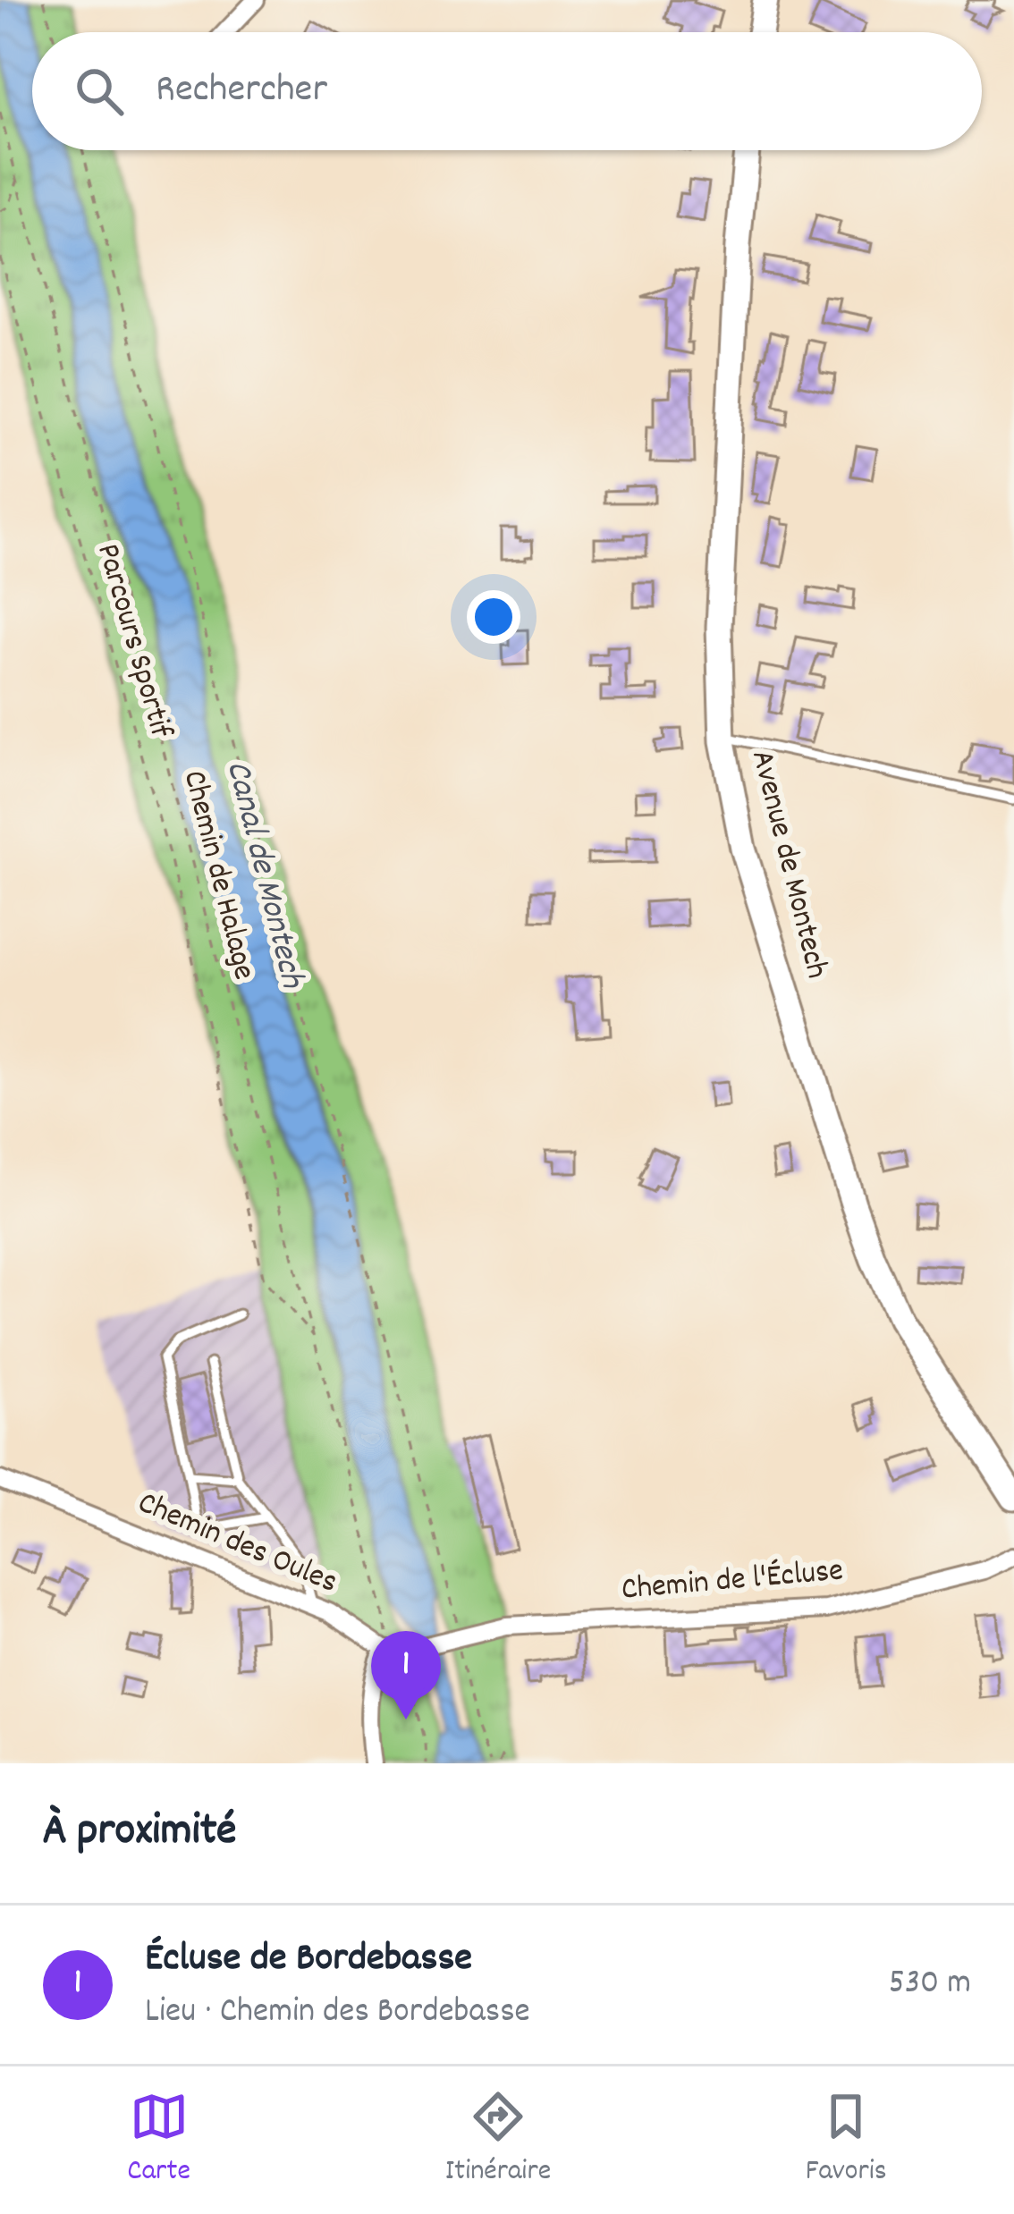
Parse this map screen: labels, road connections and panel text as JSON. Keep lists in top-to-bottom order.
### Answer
{
  "streets": {
    "main road": ["Avenue de Montech"],
    "street": ["Chemin des Oules", "Chemin de l'Écluse"],
    "path": ["Parcours Sportif", "Chemin de Halage"]
  },
  "crossings": [
    ["Parcours Sportif", "Chemin de Halage"],
    ["Chemin de Halage", "Chemin des Oules"],
    ["Chemin de Halage", "Chemin de l'Écluse"]
  ],
  "water": ["Canal de Montech"],
  "page": {
    "search": "Rechercher",
    "pins": "1",
    "heading": "À proximité",
    "list": [
      {
        "mark": "1",
        "name": "Écluse de Bordebasse",
        "note": "Lieu · Chemin des Bordebasse",
        "value": "530 m"
      }
    ],
    "nav": ["Carte", "Itinéraire", "Favoris"]
  }
}
